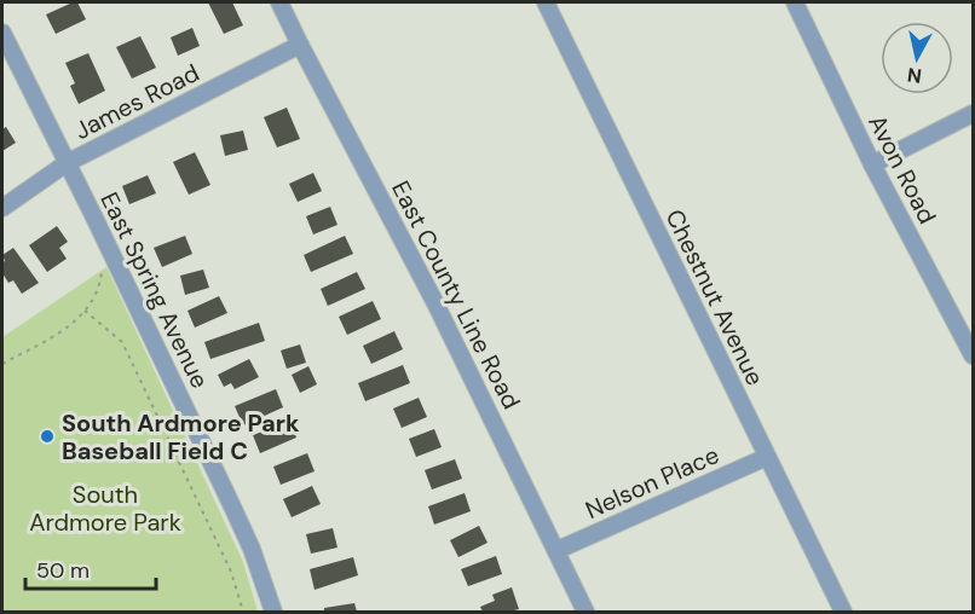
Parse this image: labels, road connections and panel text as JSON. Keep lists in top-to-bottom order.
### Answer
{
  "streets": {
    "street": [
      "James Road",
      "Avon Road",
      "East Spring Avenue",
      "East County Line Road",
      "Chestnut Avenue",
      "Nelson Place"
    ]
  },
  "crossings": [
    ["James Road", "East Spring Avenue"],
    ["James Road", "East County Line Road"],
    ["East County Line Road", "Nelson Place"],
    ["Chestnut Avenue", "Nelson Place"]
  ],
  "parks": ["South Ardmore Park"],
  "places": ["South Ardmore Park Baseball Field C"],
  "scale_bar": "50 m",
  "north": "bottom"
}
